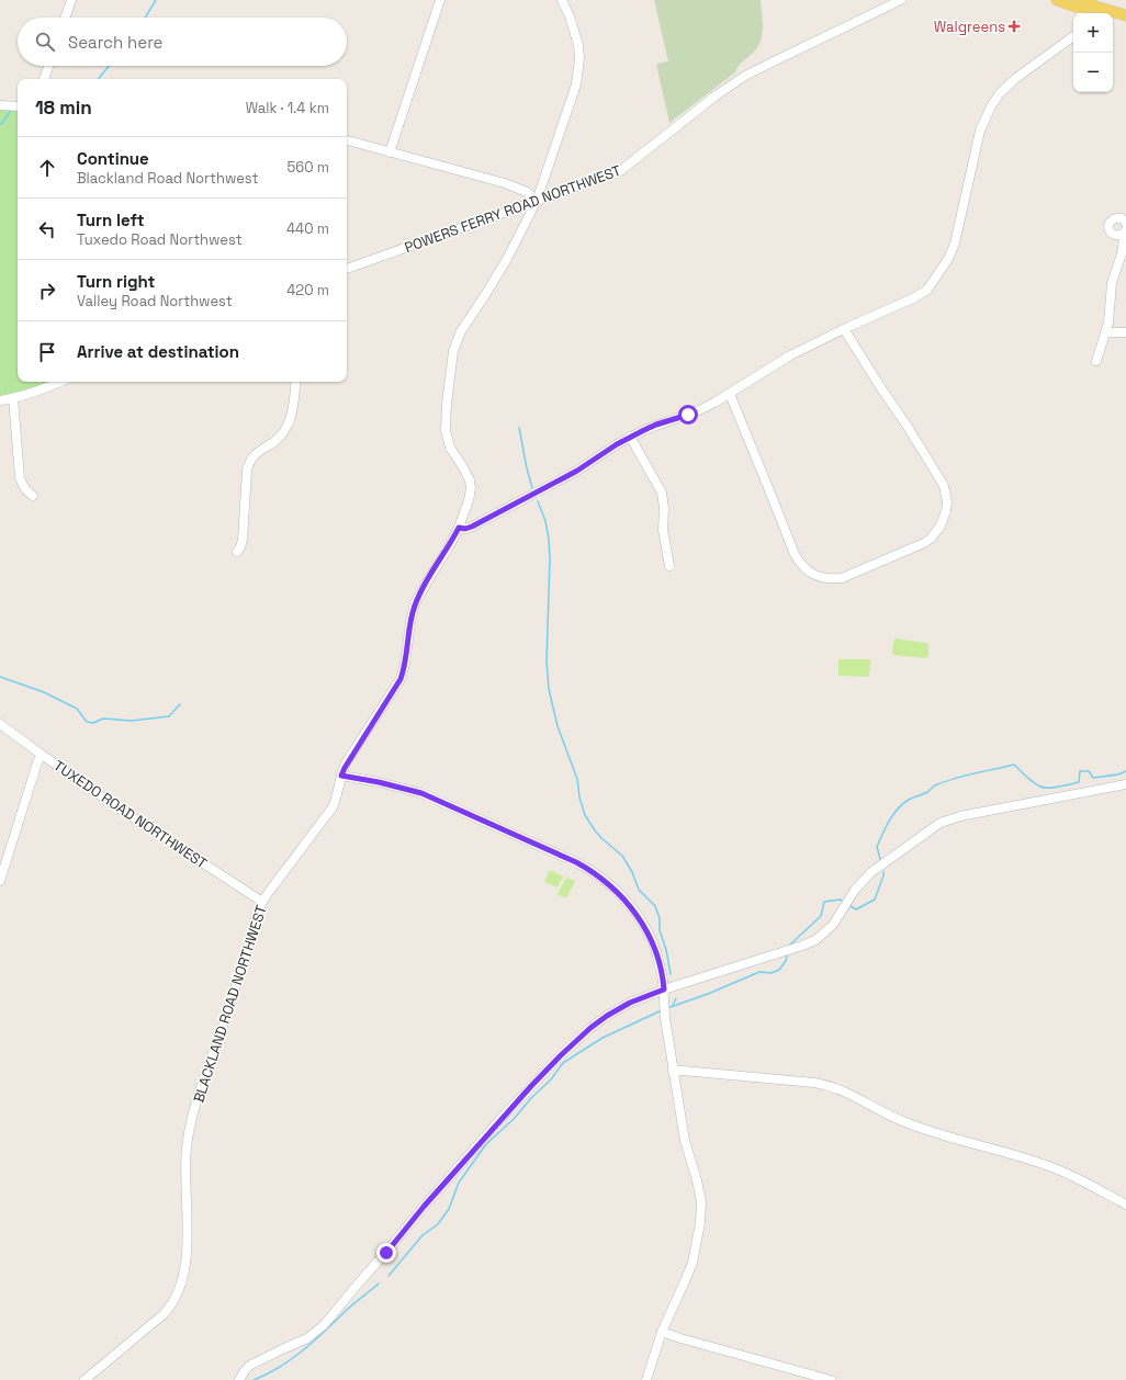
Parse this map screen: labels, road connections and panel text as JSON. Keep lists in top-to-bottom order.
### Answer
{
  "streets": {
    "street": ["POWERS FERRY ROAD NORTHWEST", "TUXEDO ROAD NORTHWEST", "BLACKLAND ROAD NORTHWEST"]
  },
  "crossings": [
    ["POWERS FERRY ROAD NORTHWEST", "BLACKLAND ROAD NORTHWEST"],
    ["TUXEDO ROAD NORTHWEST", "BLACKLAND ROAD NORTHWEST"]
  ],
  "places": {
    "health": ["Walgreens"]
  },
  "page": {
    "map_buttons": ["+", "−"],
    "search": "Search here",
    "heading": ["18 min", "Walk · 1.4 km"],
    "list": [
      ["Continue", "Blackland Road Northwest", "560 m"],
      ["Turn left", "Tuxedo Road Northwest", "440 m"],
      ["Turn right", "Valley Road Northwest", "420 m"],
      "Arrive at destination"
    ]
  }
}
